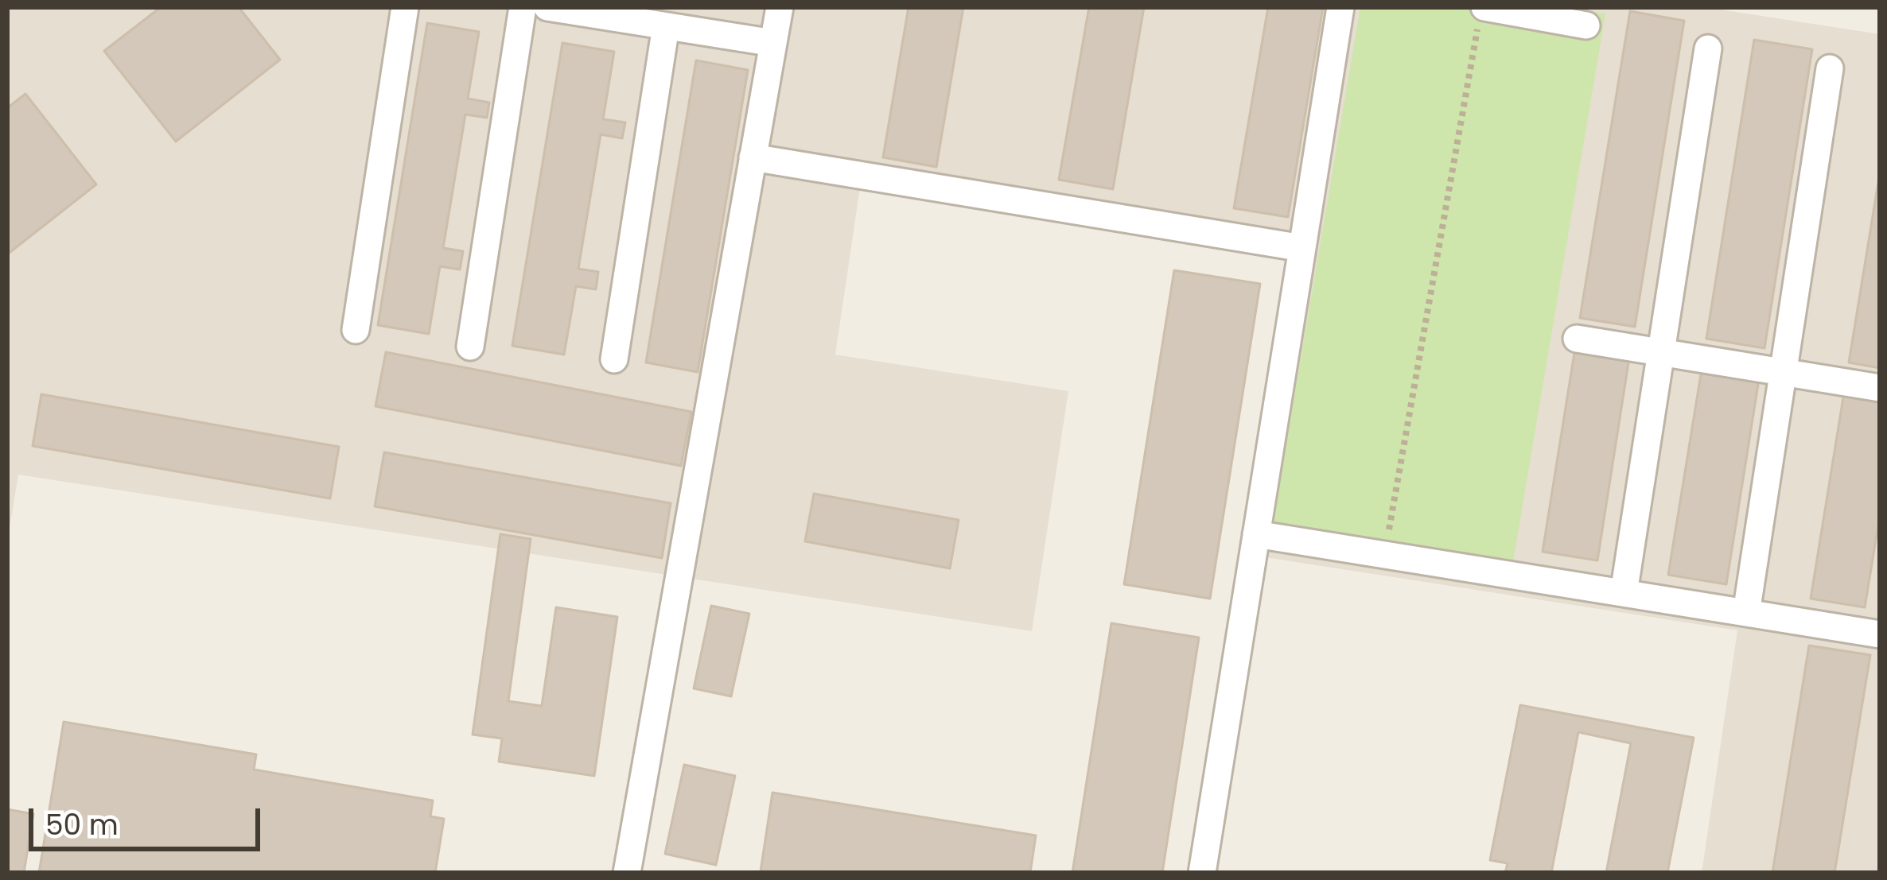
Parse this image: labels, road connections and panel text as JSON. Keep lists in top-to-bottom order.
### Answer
{
  "scale_bar": "50 m"
}
